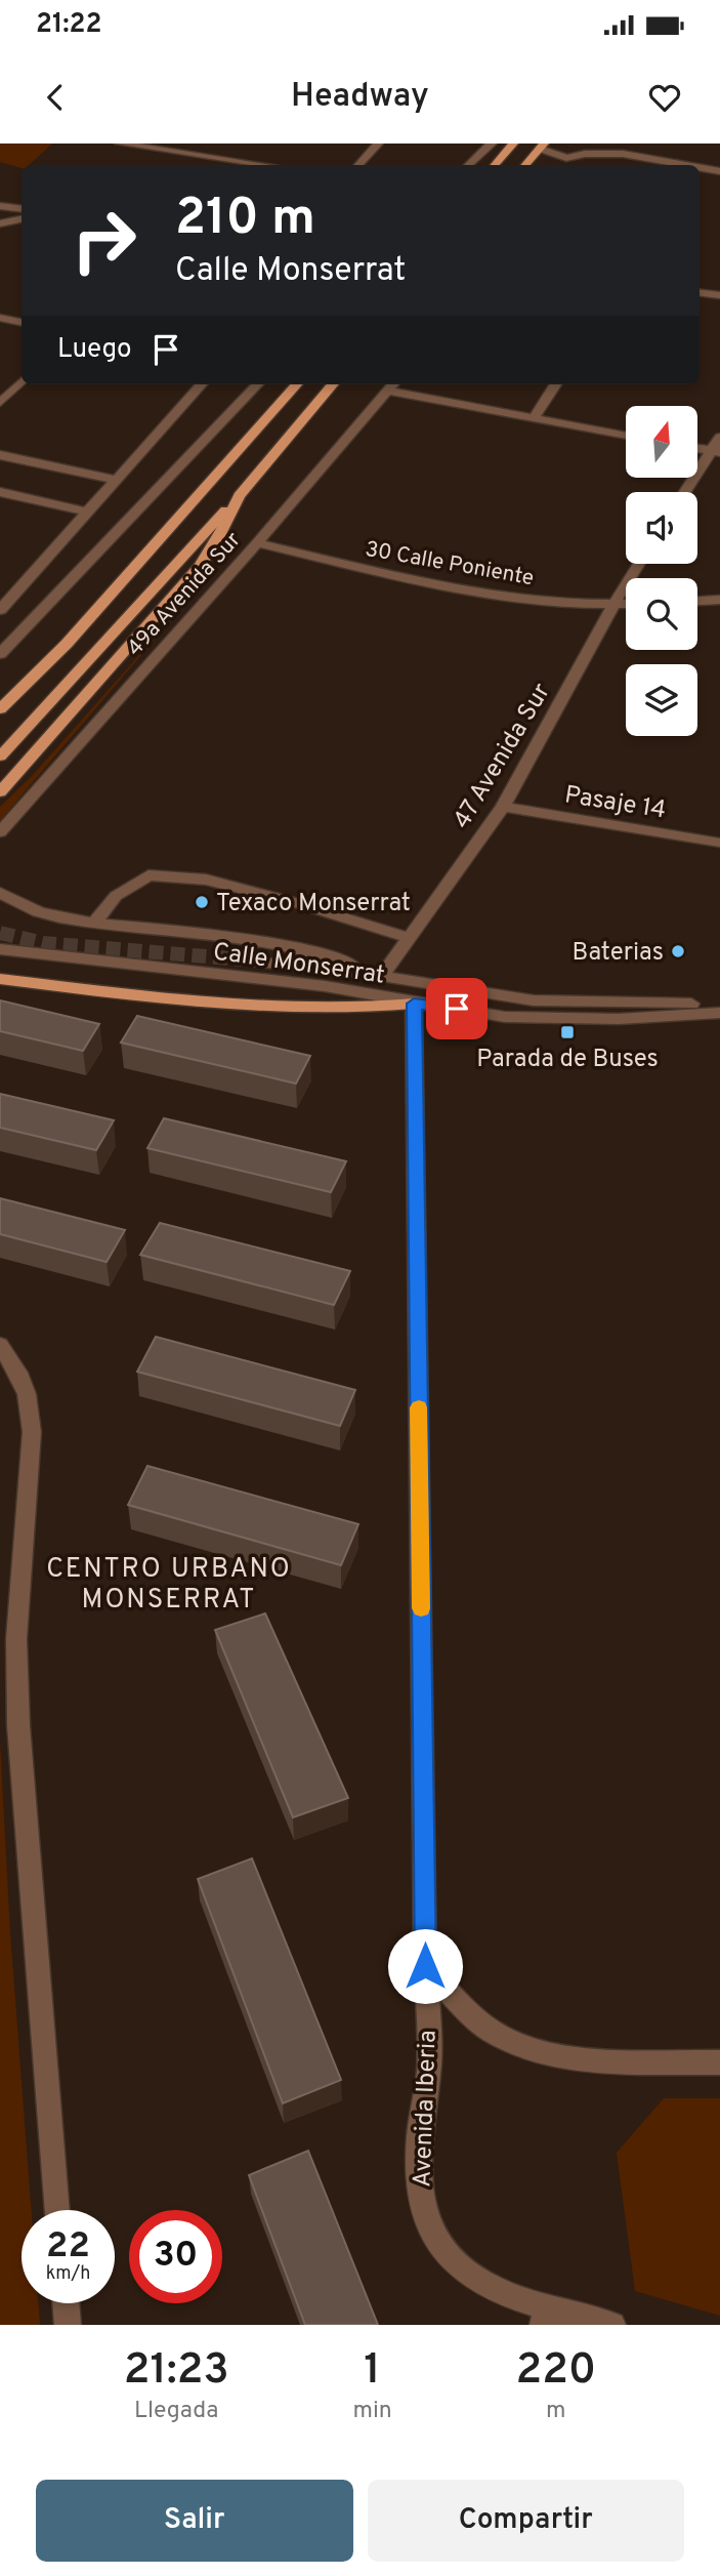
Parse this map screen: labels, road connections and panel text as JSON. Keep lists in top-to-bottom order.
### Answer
{
  "streets": {
    "main road": ["49a Avenida Sur"],
    "street": [
      "30 Calle Poniente",
      "47 Avenida Sur",
      "Pasaje 14",
      "Calle Monserrat",
      "Avenida Iberia"
    ]
  },
  "crossings": [
    ["30 Calle Poniente", "49a Avenida Sur"],
    ["30 Calle Poniente", "47 Avenida Sur"],
    ["47 Avenida Sur", "Pasaje 14"],
    ["47 Avenida Sur", "Calle Monserrat"],
    ["Calle Monserrat", "Avenida Iberia"]
  ],
  "districts": ["CENTRO URBANO MONSERRAT"],
  "places": {
    "other": ["Texaco Monserrat", "Baterias"],
    "transit": ["Parada de Buses"]
  },
  "north": "top",
  "page": {
    "status": "21:22",
    "header": "Headway",
    "turn": ["210 m", "Calle Monserrat"],
    "then": "Luego",
    "speed": "22 km/h",
    "limit": "30",
    "eta": [
      "21:23",
      "Llegada",
      "1",
      "min",
      "220",
      "m"
    ],
    "buttons": ["Salir", "Compartir"]
  }
}
